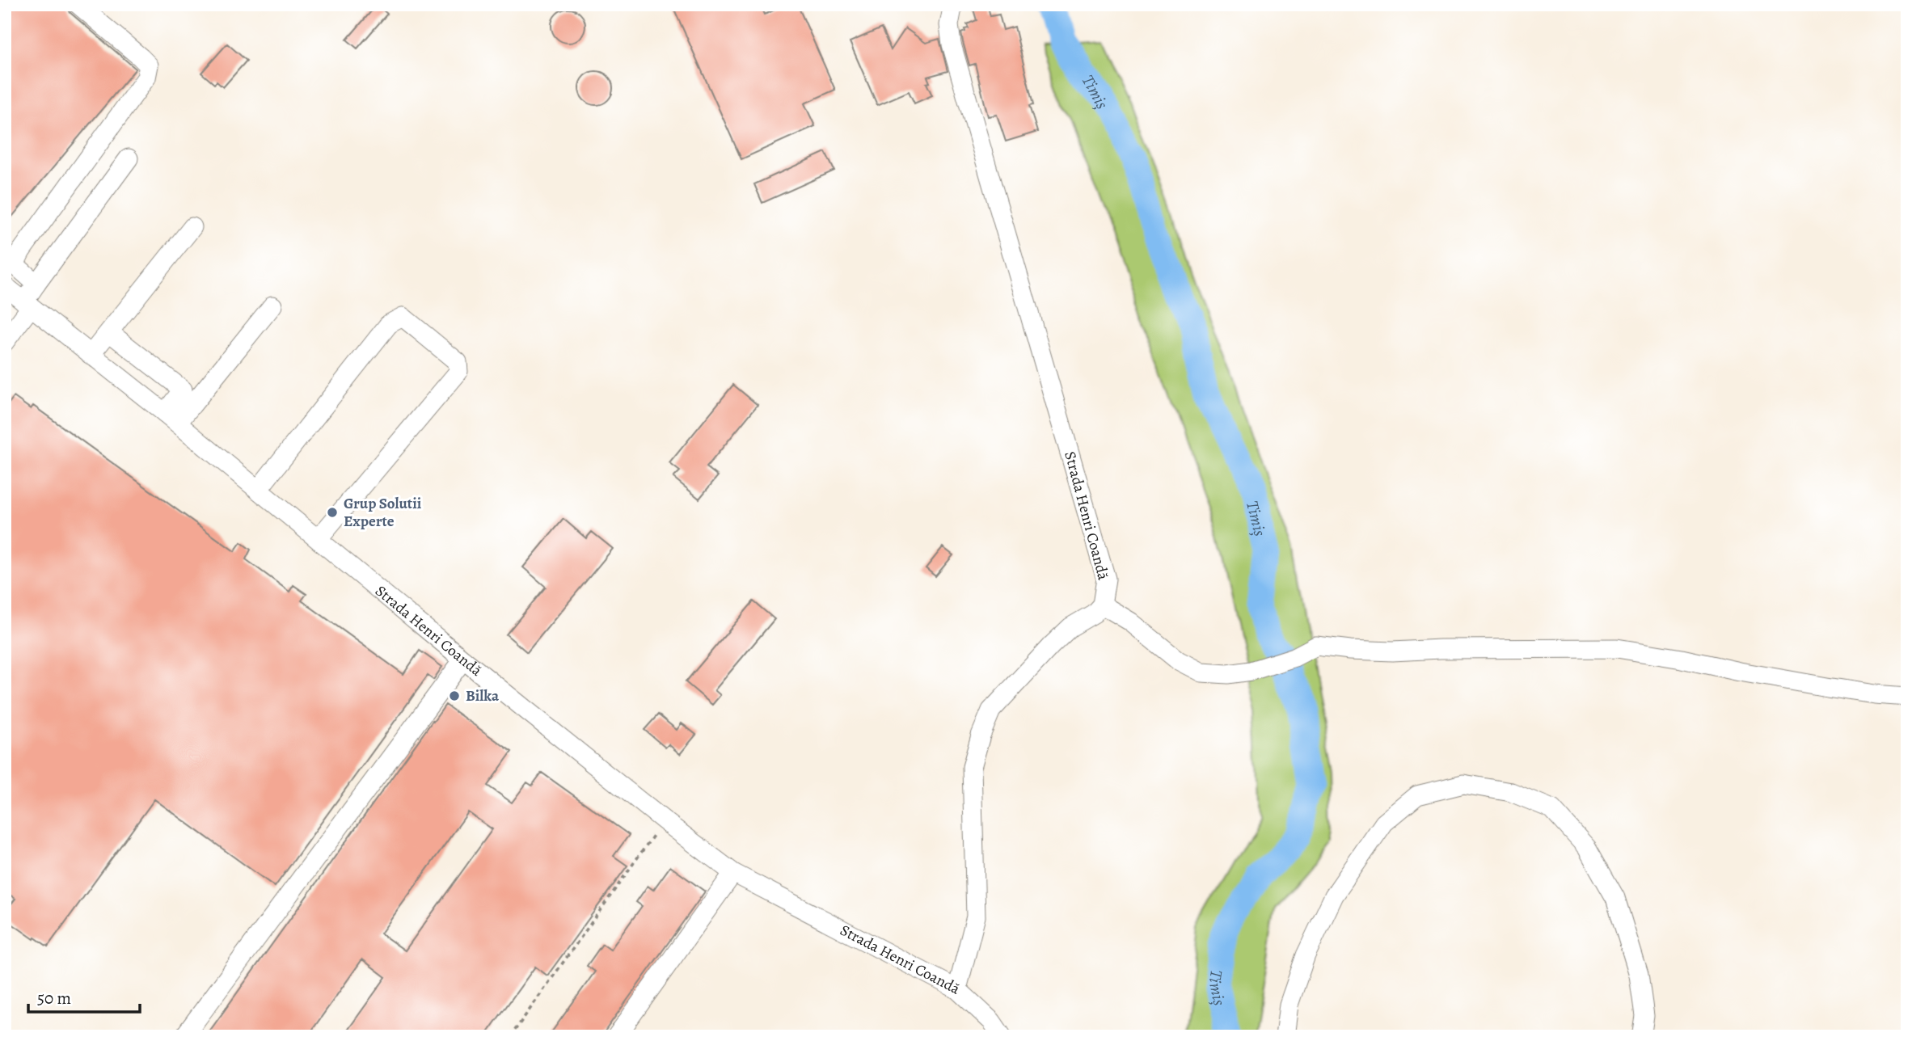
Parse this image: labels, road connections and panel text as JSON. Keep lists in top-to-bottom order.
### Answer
{
  "streets": {
    "street": ["Strada Henri Coandă"]
  },
  "water": ["Timiș"],
  "places": ["Grup Solutii Experte", "Bilka"],
  "scale_bar": "50 m"
}
